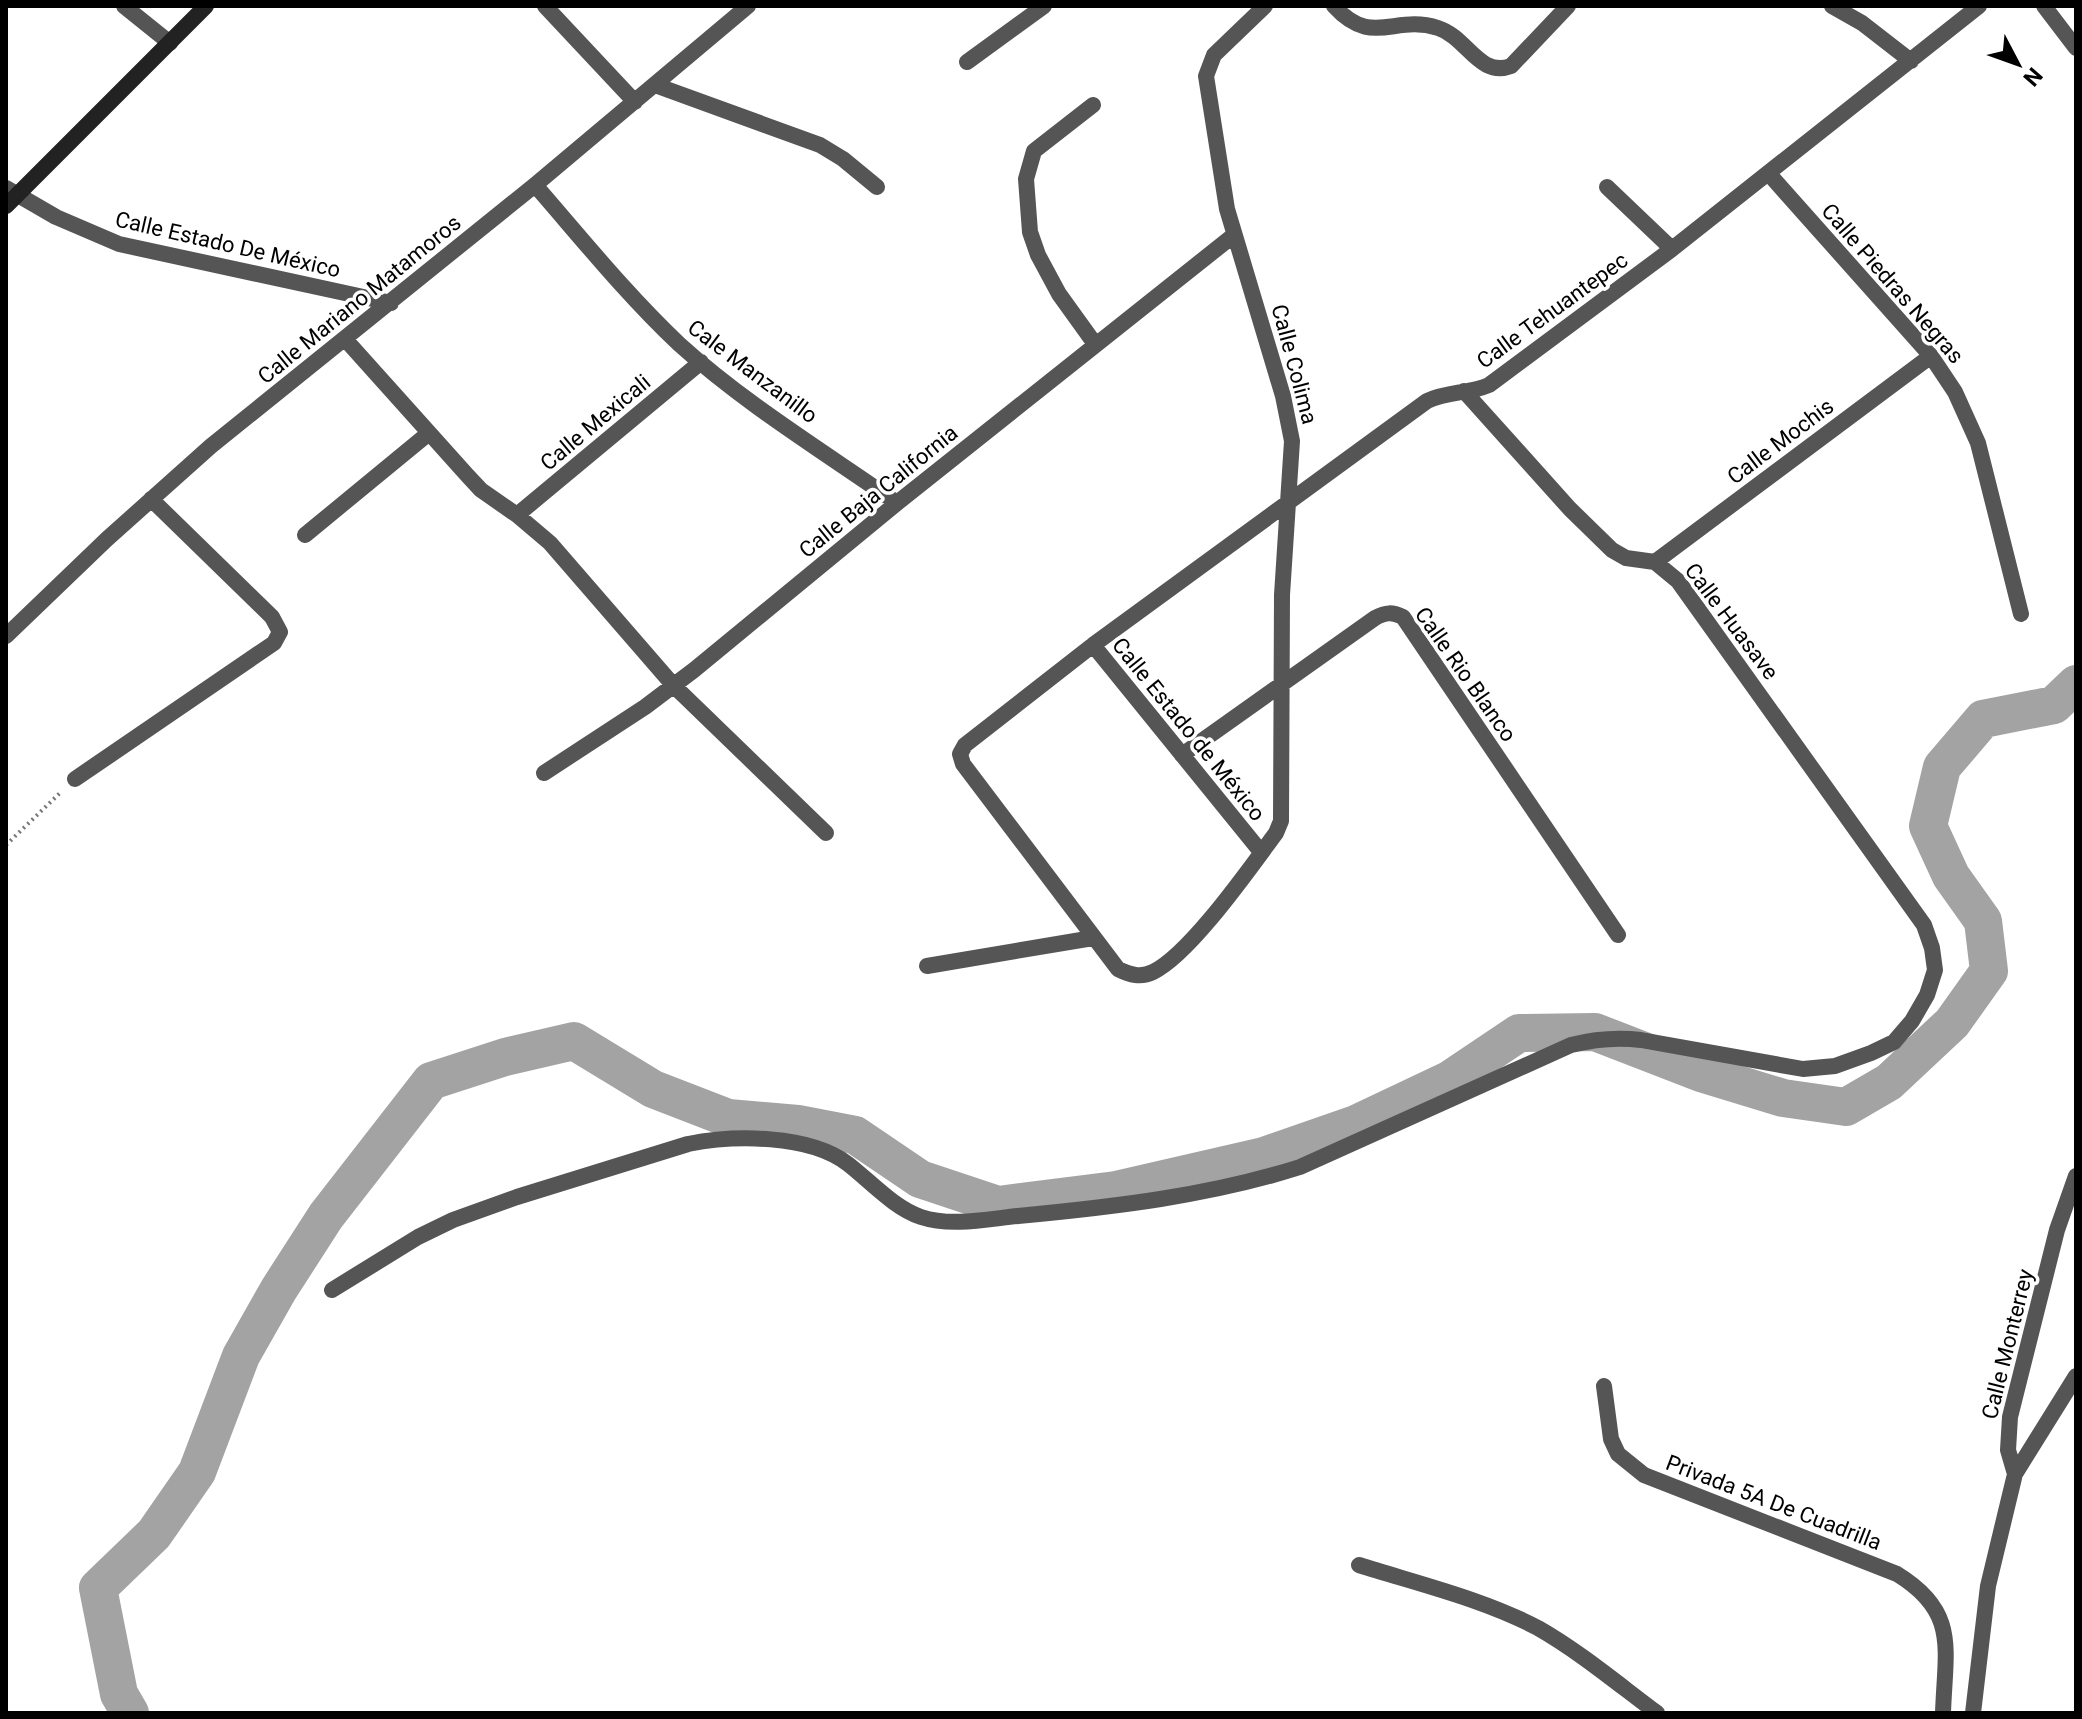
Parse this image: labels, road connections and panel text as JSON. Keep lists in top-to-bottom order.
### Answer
{
  "streets": {
    "street": [
      "Calle Estado De México",
      "Calle Piedras Negras",
      "Calle Mariano Matamoros",
      "Calle Tehuantepec",
      "Calle Colima",
      "Cale Manzanillo",
      "Calle Mexicali",
      "Calle Mochis",
      "Calle Baja California",
      "Calle Huasave",
      "Calle Rio Blanco",
      "Calle Estado de México",
      "Calle Monterrey",
      "Privada 5A De Cuadrilla"
    ]
  },
  "crossings": [
    ["Calle Estado De México", "Calle Mariano Matamoros"],
    ["Calle Piedras Negras", "Calle Tehuantepec"],
    ["Calle Piedras Negras", "Calle Mochis"],
    ["Calle Mariano Matamoros", "Cale Manzanillo"],
    ["Calle Tehuantepec", "Calle Colima"],
    ["Calle Tehuantepec", "Calle Huasave"],
    ["Calle Tehuantepec", "Calle Estado de México"],
    ["Calle Colima", "Calle Baja California"],
    ["Calle Colima", "Calle Rio Blanco"],
    ["Calle Colima", "Calle Estado de México"],
    ["Cale Manzanillo", "Calle Mexicali"],
    ["Cale Manzanillo", "Calle Baja California"],
    ["Calle Mochis", "Calle Huasave"],
    ["Calle Rio Blanco", "Calle Estado de México"]
  ],
  "north": "bottom right"
}
